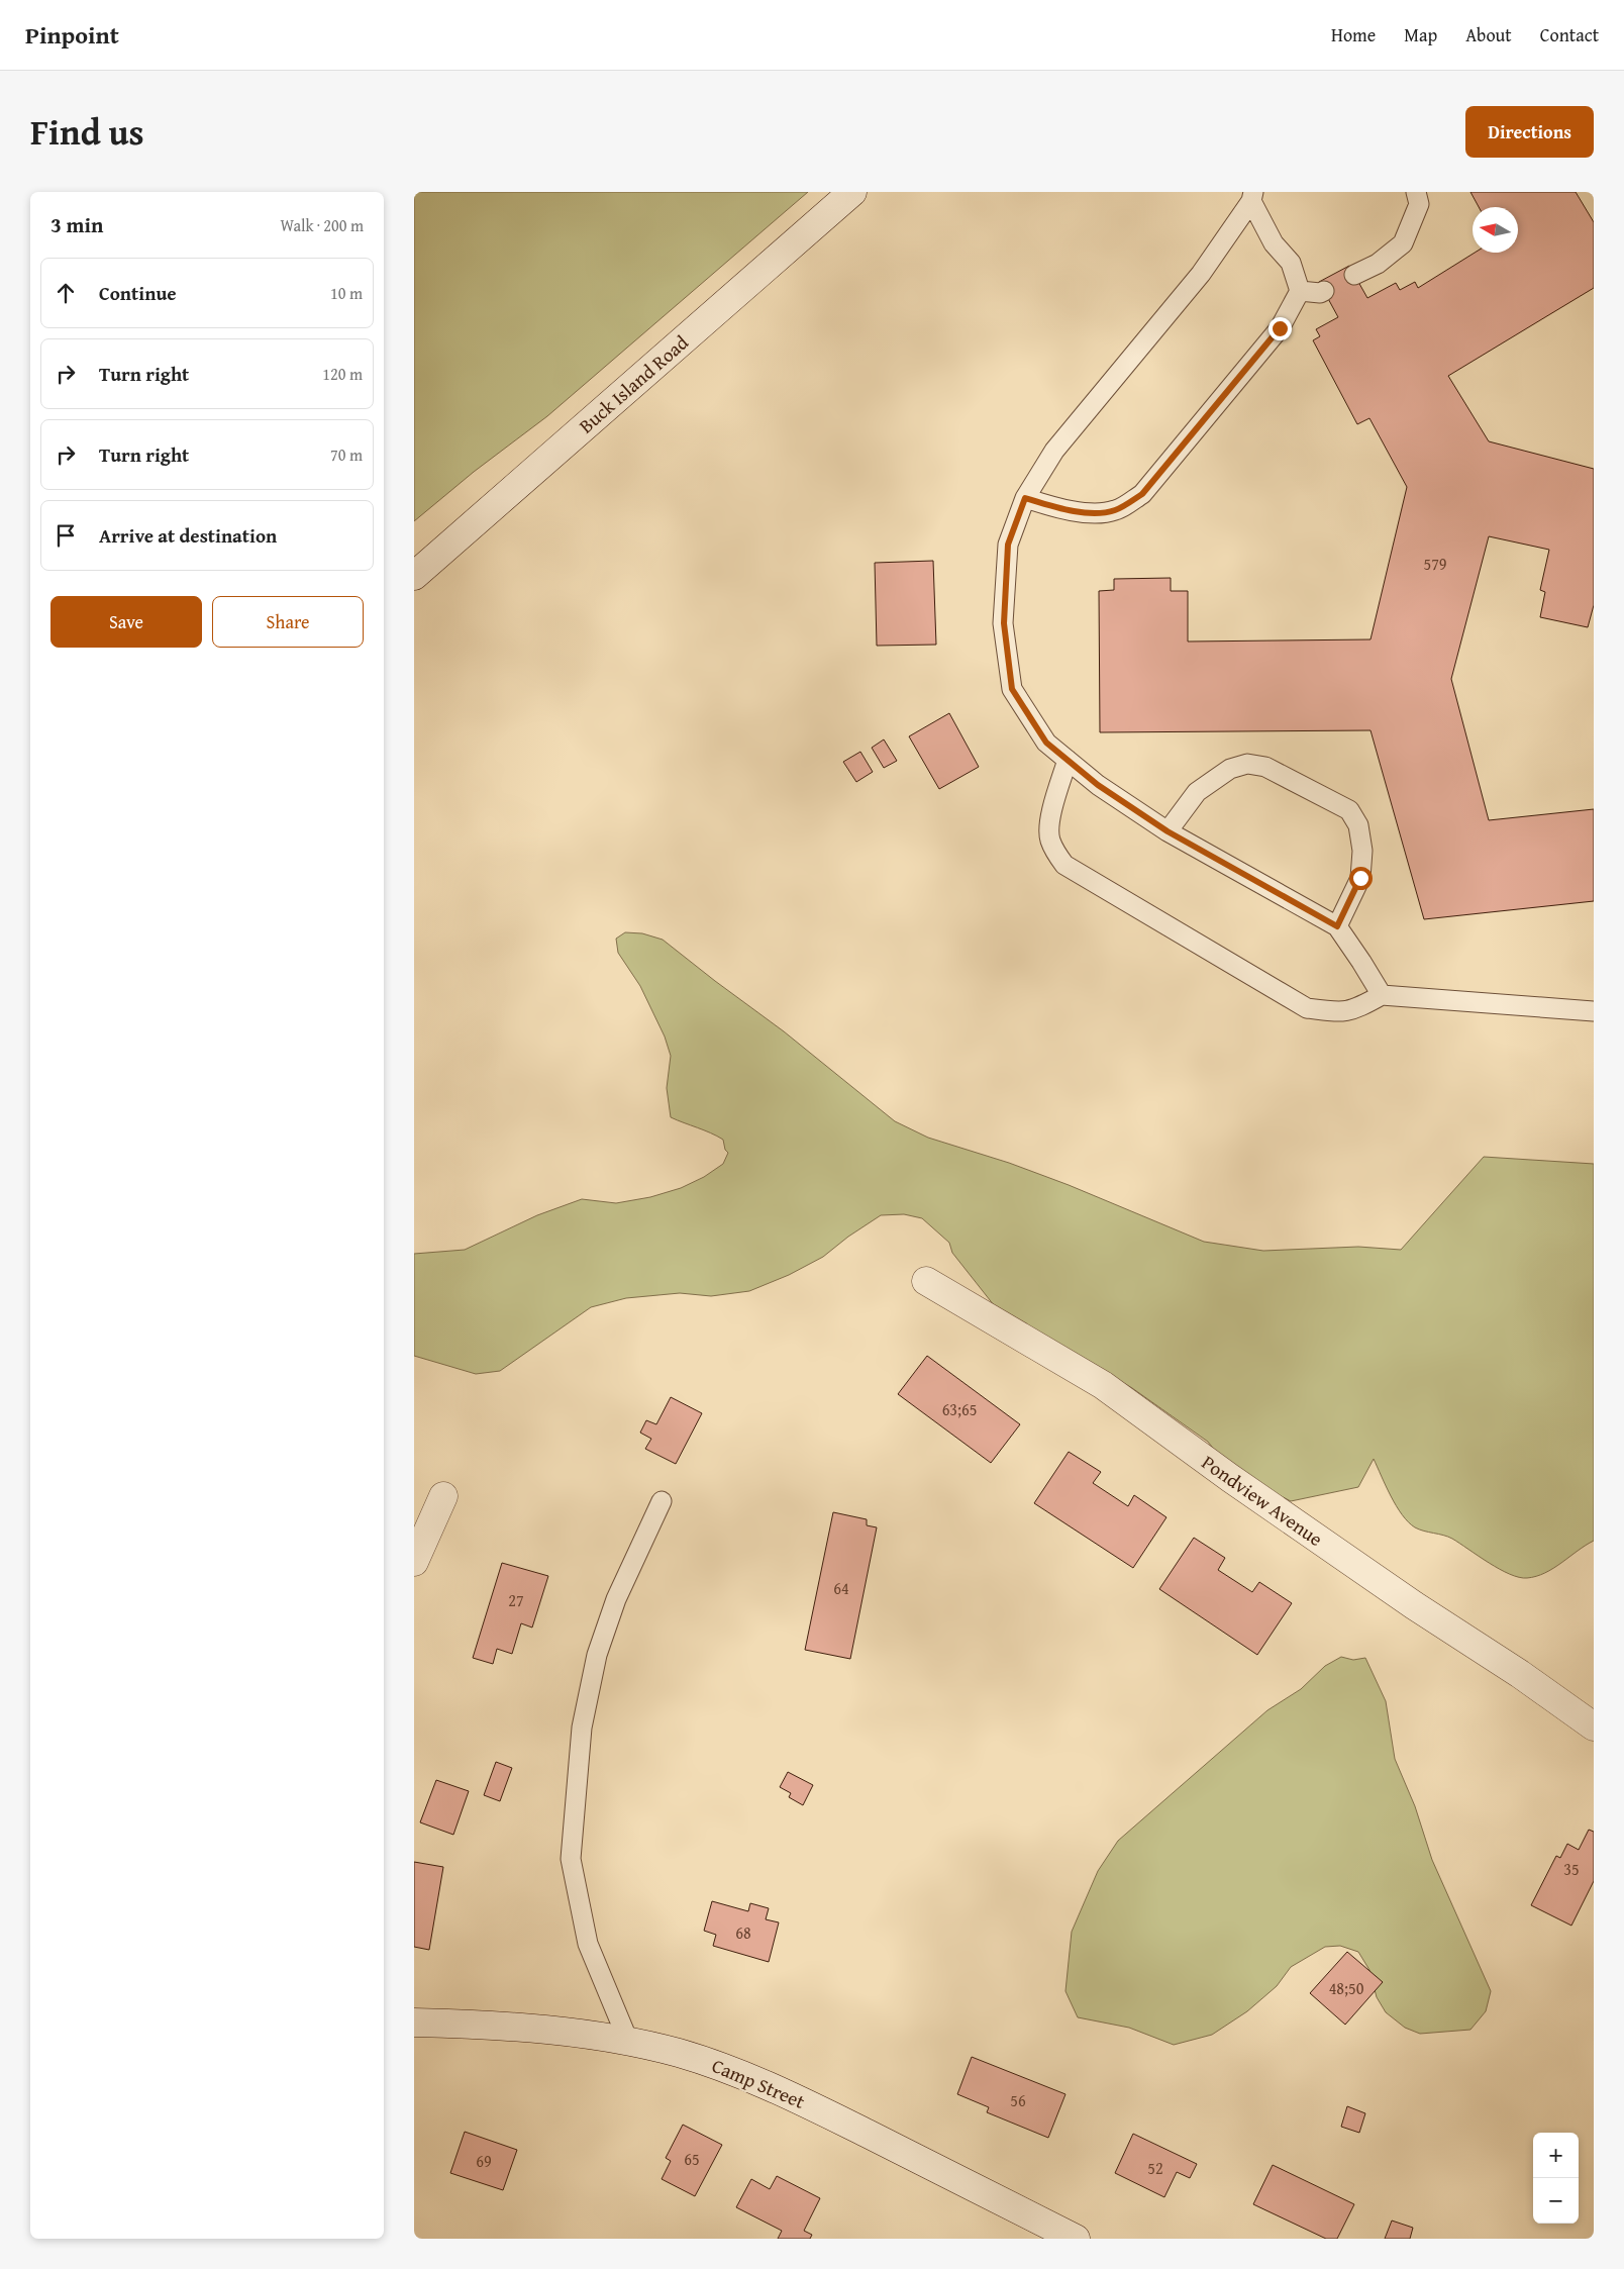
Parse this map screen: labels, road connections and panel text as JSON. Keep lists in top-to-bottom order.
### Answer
{
  "streets": {
    "main road": ["Buck Island Road", "Pondview Avenue", "Camp Street"]
  },
  "house_numbers": [
    "579",
    "63;65",
    "64",
    "27",
    "35",
    "68",
    "48;50",
    "56",
    "65",
    "69",
    "52"
  ],
  "north": "left",
  "page": {
    "header": "Pinpoint",
    "nav": [
      "Home",
      "Map",
      "About",
      "Contact"
    ],
    "title": "Find us",
    "buttons": [
      "Directions",
      ["Save", "Share"]
    ],
    "heading": ["3 min", "Walk · 200 m"],
    "list": [
      ["Continue", "10 m"],
      ["Turn right", "120 m"],
      ["Turn right", "70 m"],
      "Arrive at destination"
    ],
    "map_buttons": ["+", "−"]
  }
}
